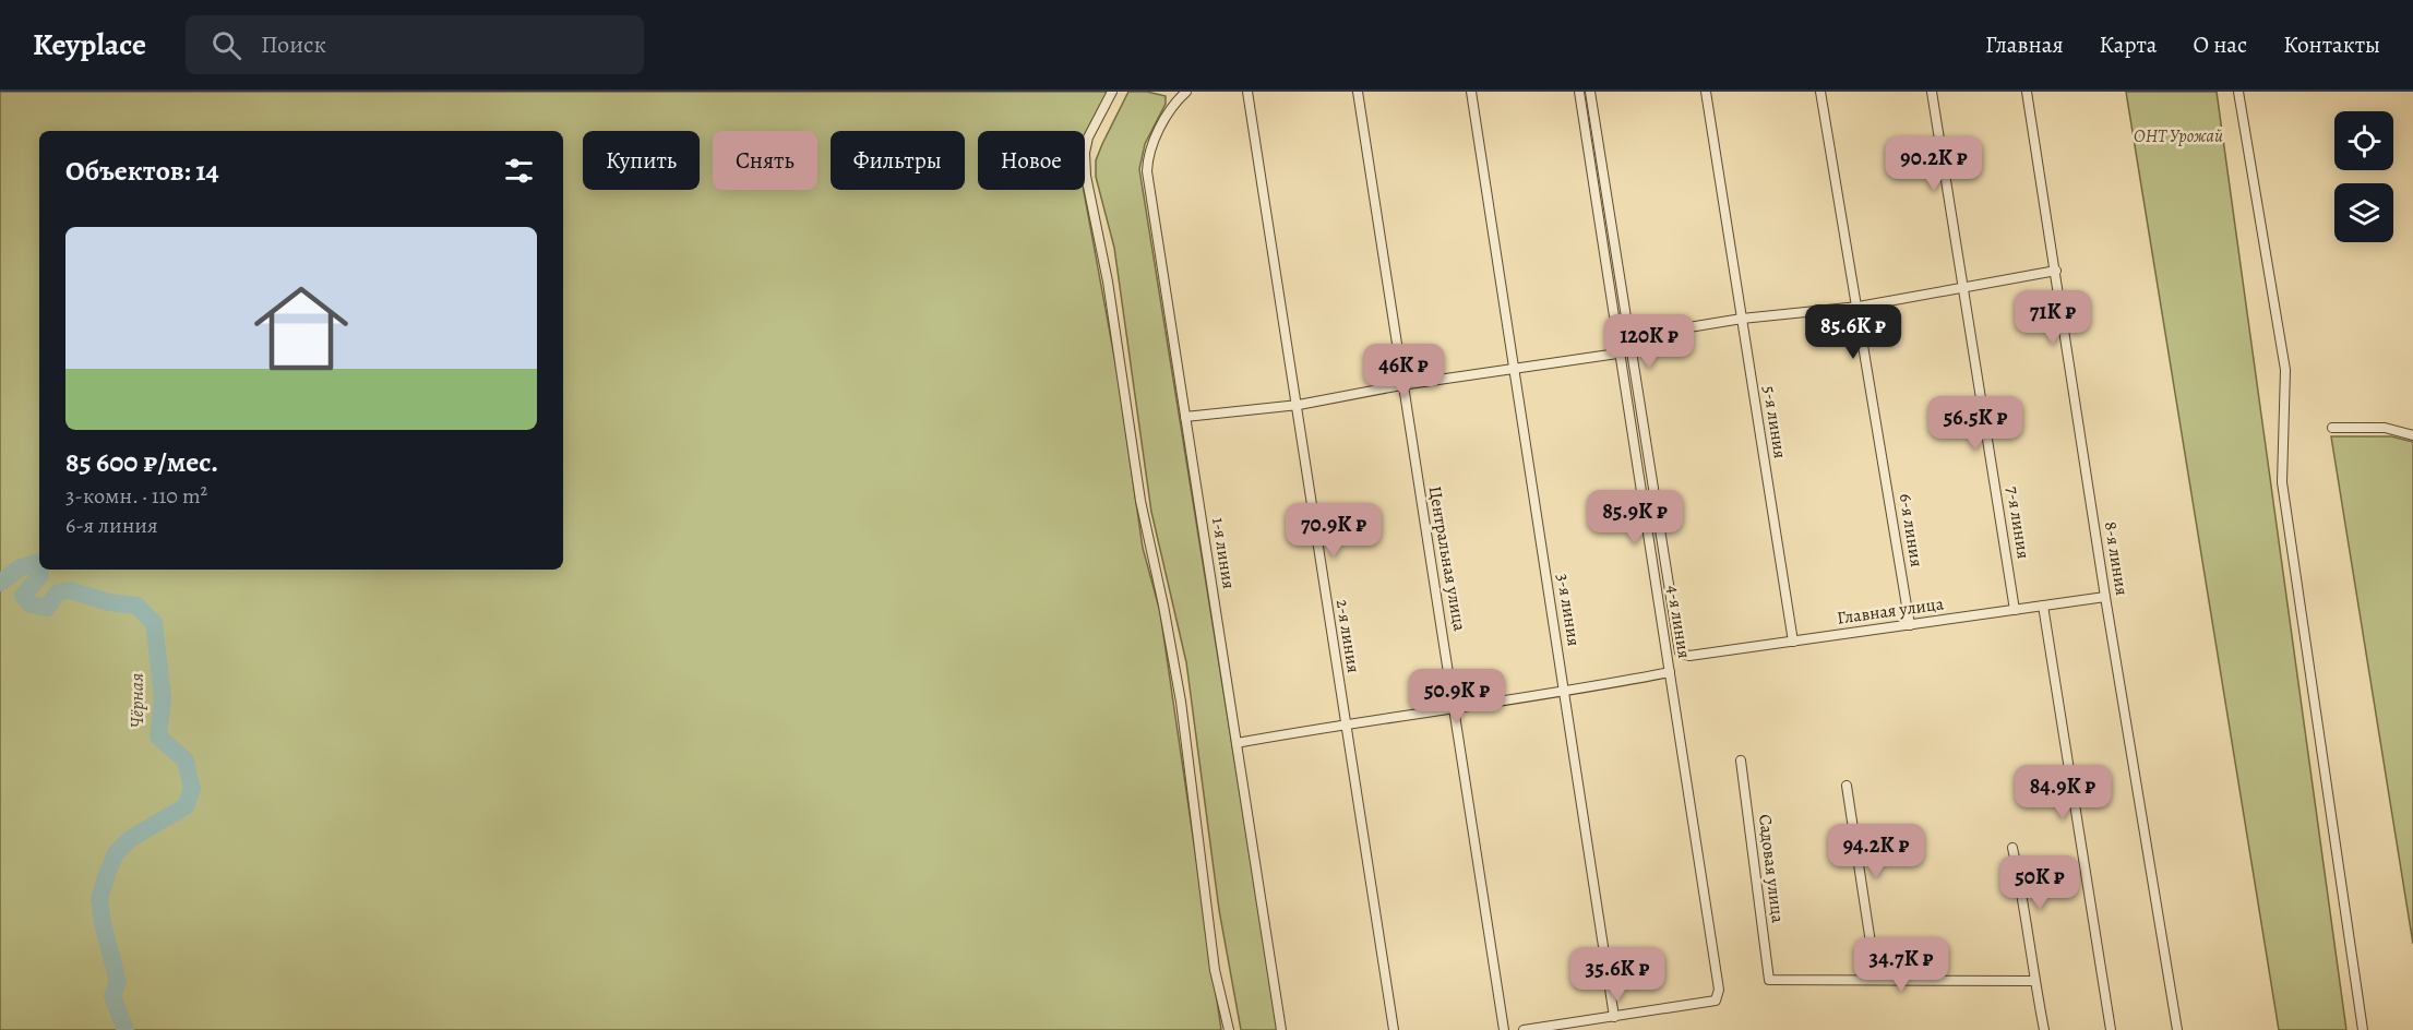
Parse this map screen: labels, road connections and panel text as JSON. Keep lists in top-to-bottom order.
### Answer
{
  "streets": {
    "street": [
      "5-я линия",
      "7-я линия",
      "6-я линия",
      "1-я линия",
      "Центральная улица",
      "8-я линия",
      "3-я линия",
      "Главная улица",
      "4-я линия",
      "2-я линия",
      "Садовая улица"
    ]
  },
  "crossings": [
    ["5-я линия", "Главная улица"],
    ["7-я линия", "Главная улица"],
    ["6-я линия", "Главная улица"],
    ["8-я линия", "Главная улица"],
    ["3-я линия", "4-я линия"]
  ],
  "water": ["Чёрная"],
  "parks": ["ОНТ Урожай"],
  "page": {
    "header": "Keyplace",
    "search": "Поиск",
    "nav": [
      "Главная",
      "Карта",
      "О нас",
      "Контакты"
    ],
    "chip": [
      "Купить",
      "Снять",
      "Фильтры",
      "Новое"
    ],
    "heading": "Объектов: 14",
    "price": [
      "90.2K ₽",
      "71K ₽",
      "85.6K ₽",
      "120K ₽",
      "46K ₽",
      "56.5K ₽",
      "85.9K ₽",
      "70.9K ₽",
      "50.9K ₽",
      "84.9K ₽",
      "94.2K ₽",
      "50K ₽",
      "34.7K ₽",
      "35.6K ₽"
    ],
    "list": [
      {
        "name": "85 600 ₽/мес.",
        "note": "3-комн. · 110 m² · 6-я линия"
      }
    ]
  }
}
